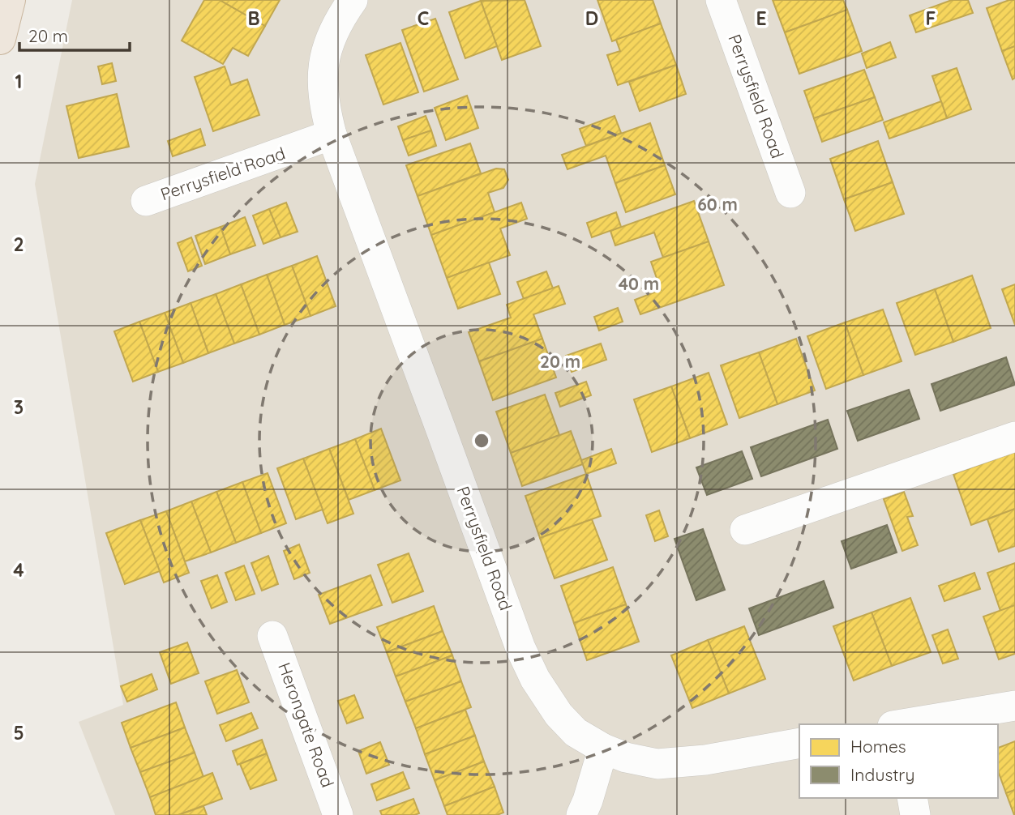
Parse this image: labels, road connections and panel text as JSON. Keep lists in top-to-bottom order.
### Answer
{
  "streets": {
    "street": ["Perrysfield Road", "Herongate Road"]
  },
  "legend": ["Homes", "Industry"],
  "scale_bar": "20 m",
  "grid": {
    "columns": [
      "B",
      "C",
      "D",
      "E",
      "F"
    ],
    "rows": [
      "1",
      "2",
      "3",
      "4",
      "5"
    ]
  },
  "rings": ["60 m", "40 m", "20 m"]
}
